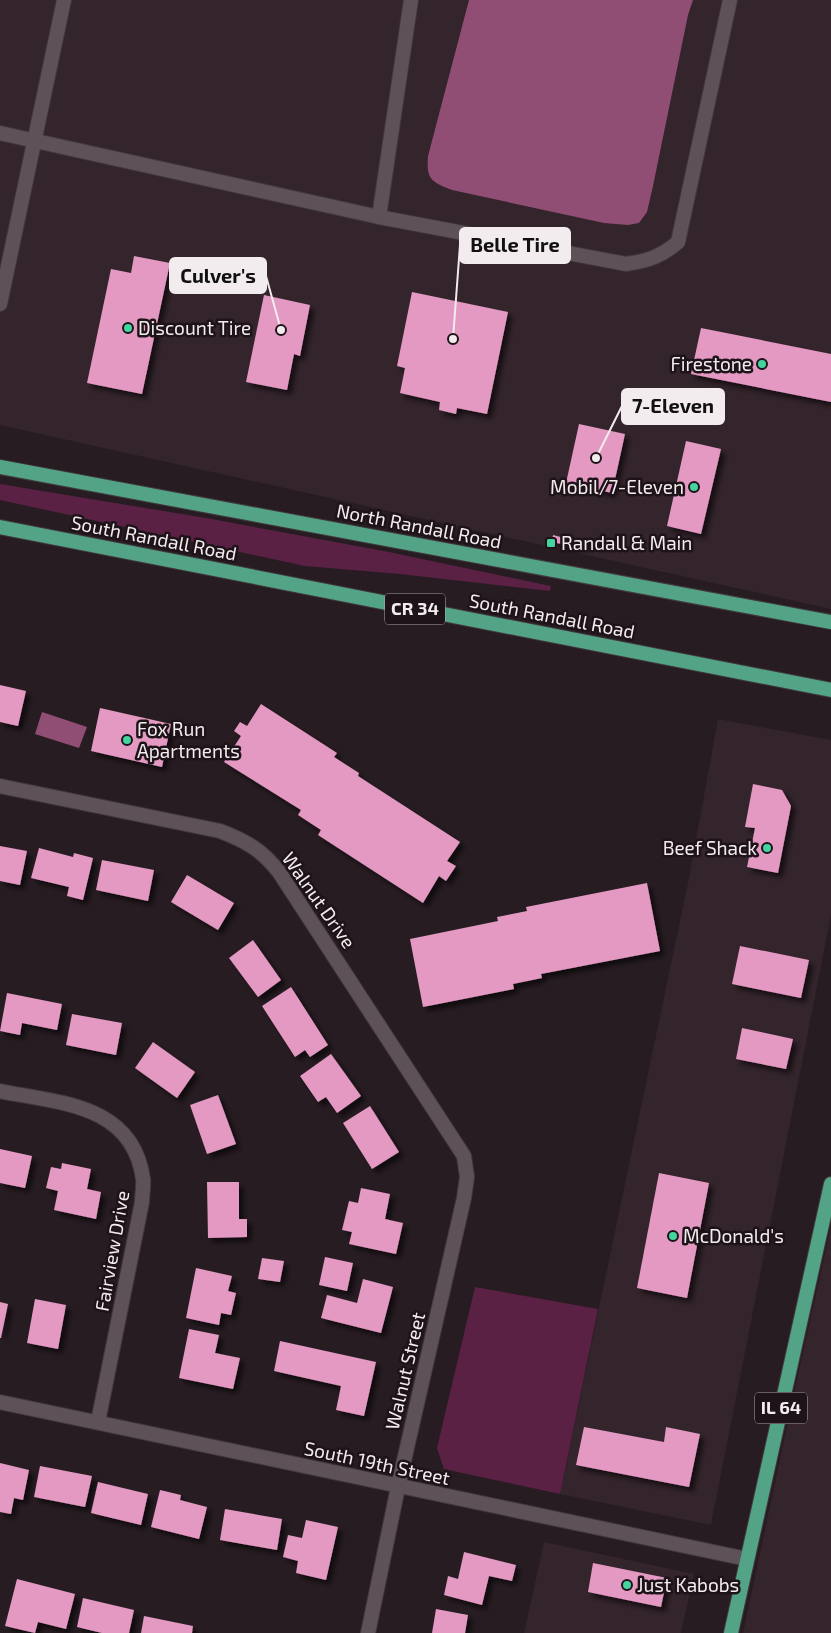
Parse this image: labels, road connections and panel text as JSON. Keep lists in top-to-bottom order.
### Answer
{
  "streets": {
    "main road": [
      "North Randall Road",
      "South Randall Road",
      "CR 34",
      "IL 64"
    ],
    "street": [
      "Walnut Drive",
      "Fairview Drive",
      "Walnut Street",
      "South 19th Street"
    ]
  },
  "crossings": [
    ["Walnut Drive", "Walnut Street"],
    ["Fairview Drive", "South 19th Street"],
    ["Walnut Street", "South 19th Street"],
    ["IL 64", "South 19th Street"]
  ],
  "places": {
    "other": [
      "Discount Tire",
      "Culver's",
      "Belle Tire",
      "Firestone",
      "7-Eleven",
      "Mobil/7-Eleven",
      "Fox Run Apartments",
      "Beef Shack",
      "McDonald's",
      "Just Kabobs"
    ],
    "transit": ["Randall & Main"]
  }
}
